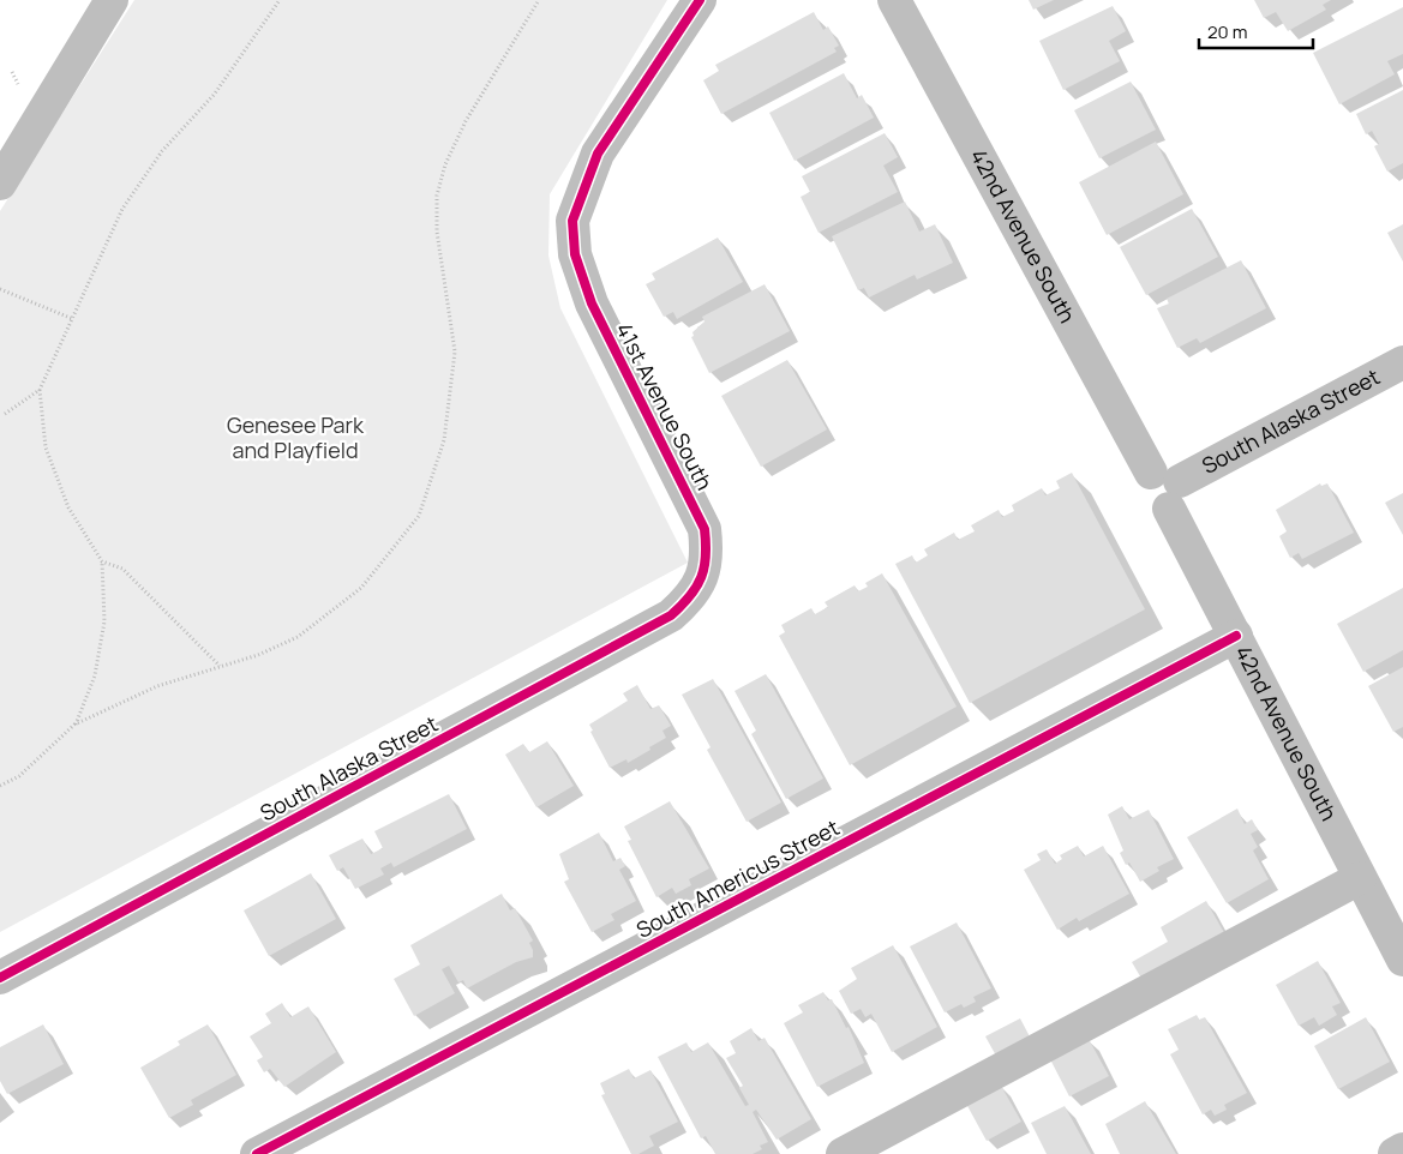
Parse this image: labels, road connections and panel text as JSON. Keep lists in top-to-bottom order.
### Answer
{
  "streets": {
    "street": [
      "42nd Avenue South",
      "41st Avenue South",
      "South Alaska Street",
      "South Americus Street"
    ]
  },
  "crossings": [
    ["42nd Avenue South", "South Alaska Street"],
    ["42nd Avenue South", "South Americus Street"],
    ["41st Avenue South", "South Alaska Street"]
  ],
  "parks": ["Genesee Park and Playfield"],
  "scale_bar": "20 m"
}
